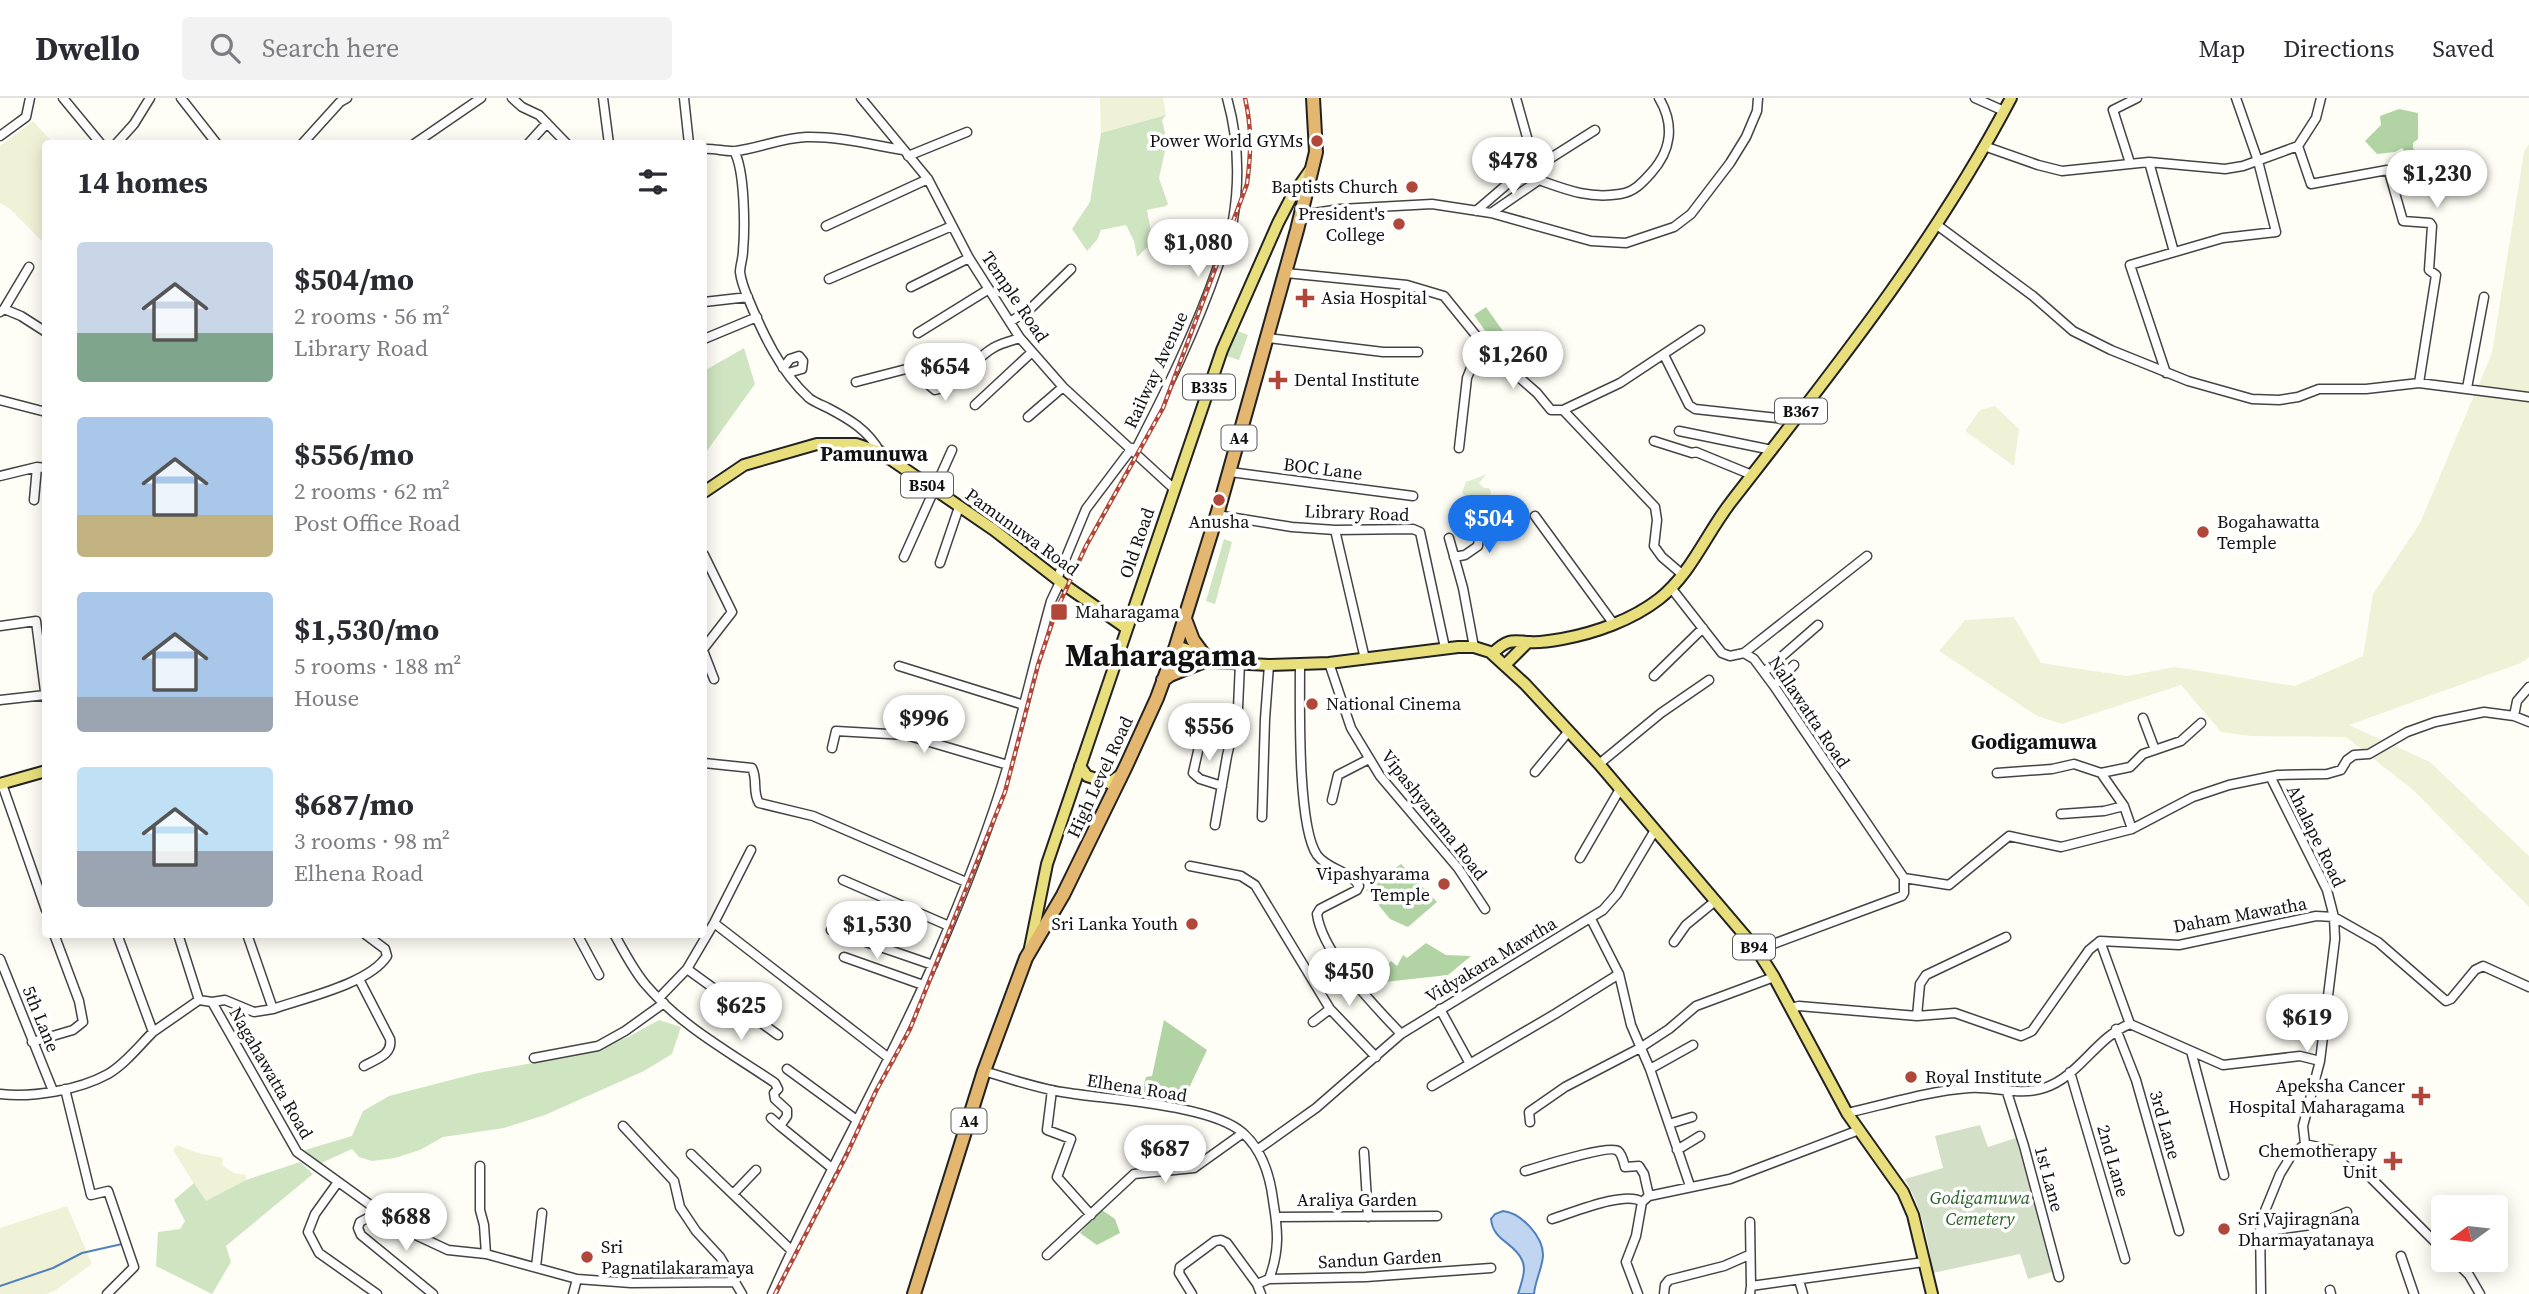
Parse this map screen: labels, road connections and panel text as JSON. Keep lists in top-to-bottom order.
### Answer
{
  "streets": {
    "highway": ["A4", "High Level Road"],
    "main road": [
      "B335",
      "B367",
      "B504",
      "Pamunuwa Road",
      "Old Road",
      "B94"
    ],
    "street": [
      "Temple Road",
      "Railway Avenue",
      "BOC Lane",
      "Library Road",
      "Nallawatta Road",
      "Vipashyarama Road",
      "Ahalape Road",
      "Daham Mawatha",
      "Vidyakara Mawtha",
      "5th Lane",
      "Nagahawatta Road",
      "Elhena Road",
      "3rd Lane",
      "2nd Lane",
      "1st Lane",
      "Araliya Garden",
      "Sandun Garden"
    ]
  },
  "crossings": [
    ["Temple Road", "Railway Avenue"],
    ["Temple Road", "Old Road"],
    ["Railway Avenue", "Pamunuwa Road"],
    ["B367", "Nallawatta Road"],
    ["B367", "B94"],
    ["BOC Lane", "High Level Road"],
    ["Library Road", "High Level Road"],
    ["Library Road", "B94"],
    ["Pamunuwa Road", "Old Road"],
    ["Old Road", "High Level Road"],
    ["High Level Road", "B94"],
    ["High Level Road", "Elhena Road"],
    ["Vipashyarama Road", "B94"],
    ["Ahalape Road", "Daham Mawatha"],
    ["B94", "Vidyakara Mawtha"],
    ["Vidyakara Mawtha", "Elhena Road"],
    ["Elhena Road", "Araliya Garden"],
    ["Elhena Road", "Sandun Garden"]
  ],
  "districts": ["Pamunuwa", "Maharagama", "Godigamuwa"],
  "parks": ["Godigamuwa Cemetery"],
  "places": {
    "other": [
      "Power World GYMs",
      "Baptists Church",
      "President's College",
      "Anusha",
      "Bogahawatta Temple",
      "National Cinema",
      "Vipashyarama Temple",
      "Sri Lanka Youth",
      "Royal Institute",
      "Sri Vajiragnana Dharmayatanaya",
      "Sri Pagnatilakaramaya"
    ],
    "health": [
      "Asia Hospital",
      "Dental Institute",
      "Apeksha Cancer Hospital Maharagama",
      "Chemotherapy Unit"
    ],
    "transit": ["Maharagama"]
  },
  "north": "left",
  "page": {
    "header": "Dwello",
    "search": "Search here",
    "nav": ["Map", "Directions", "Saved"],
    "price": [
      "$478",
      "$1,230",
      "$1,080",
      "$1,260",
      "$654",
      "$504",
      "$996",
      "$556",
      "$1,530",
      "$450",
      "$625",
      "$619",
      "$687",
      "$688"
    ],
    "heading": "14 homes",
    "list": [
      {
        "name": "$504/mo",
        "note": "2 rooms · 56 m² · Library Road"
      },
      {
        "name": "$556/mo",
        "note": "2 rooms · 62 m² · Post Office Road"
      },
      {
        "name": "$1,530/mo",
        "note": "5 rooms · 188 m² · House"
      },
      {
        "name": "$687/mo",
        "note": "3 rooms · 98 m² · Elhena Road"
      }
    ]
  }
}
